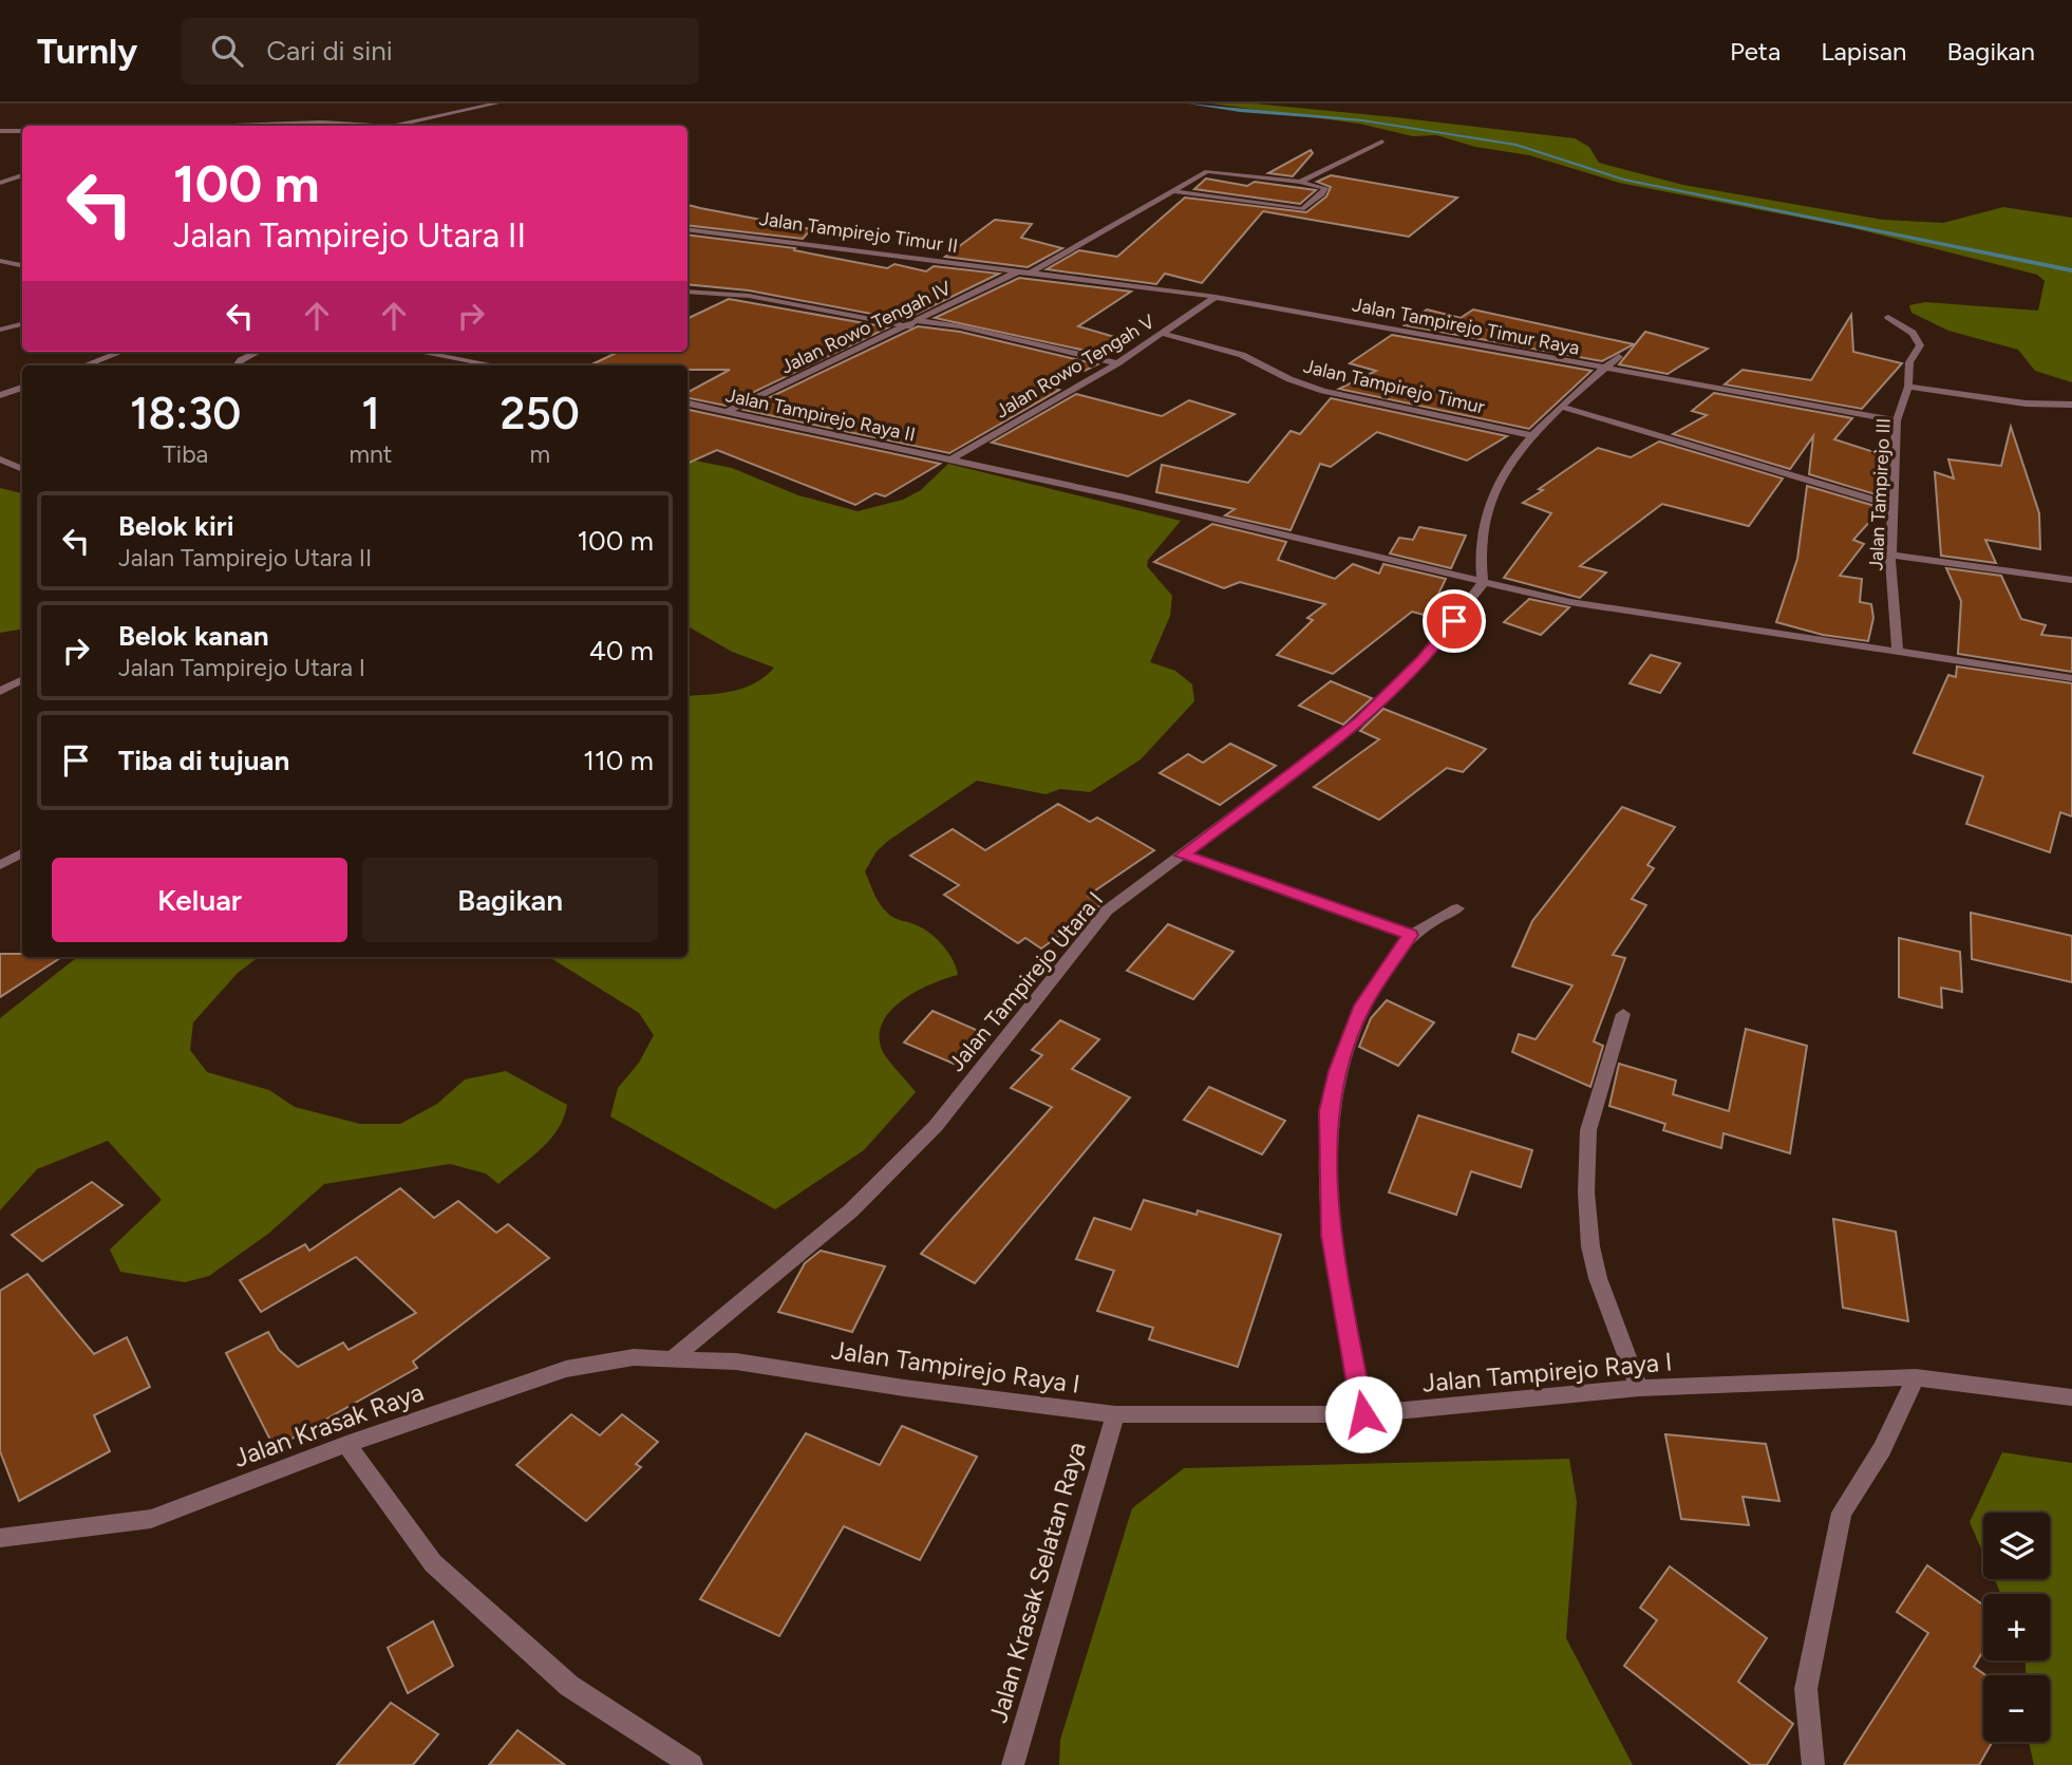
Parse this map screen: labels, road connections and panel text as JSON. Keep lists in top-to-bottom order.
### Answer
{
  "streets": {
    "street": [
      "Jalan Tampirejo Timur II",
      "Jalan Tampirejo Timur Raya",
      "Jalan Rowo Tengah IV",
      "Jalan Rowo Tengah V",
      "Jalan Tampirejo Timur",
      "Jalan Tampirejo Raya II",
      "Jalan Tampirejo III",
      "Jalan Tampirejo Utara I",
      "Jalan Tampirejo Raya I",
      "Jalan Krasak Raya",
      "Jalan Krasak Selatan Raya"
    ]
  },
  "crossings": [
    ["Jalan Tampirejo Timur II", "Jalan Tampirejo Timur Raya"],
    ["Jalan Tampirejo Timur II", "Jalan Rowo Tengah IV"],
    ["Jalan Tampirejo Timur Raya", "Jalan Rowo Tengah V"],
    ["Jalan Tampirejo Timur Raya", "Jalan Tampirejo III"],
    ["Jalan Rowo Tengah IV", "Jalan Tampirejo Raya II"],
    ["Jalan Rowo Tengah V", "Jalan Tampirejo Timur"],
    ["Jalan Rowo Tengah V", "Jalan Tampirejo Raya II"],
    ["Jalan Tampirejo Raya II", "Jalan Tampirejo III"],
    ["Jalan Tampirejo Raya II", "Jalan Tampirejo Utara I"],
    ["Jalan Tampirejo Utara I", "Jalan Tampirejo Raya I"],
    ["Jalan Tampirejo Utara I", "Jalan Krasak Raya"],
    ["Jalan Tampirejo Raya I", "Jalan Krasak Raya"],
    ["Jalan Tampirejo Raya I", "Jalan Krasak Selatan Raya"]
  ],
  "page": {
    "header": "Turnly",
    "search": "Cari di sini",
    "nav": ["Peta", "Lapisan", "Bagikan"],
    "turn": ["100 m", "Jalan Tampirejo Utara II"],
    "eta": [
      "18:30",
      "Tiba",
      "1",
      "mnt",
      "250",
      "m"
    ],
    "list": [
      {
        "name": "Belok kiri",
        "note": "Jalan Tampirejo Utara II",
        "value": "100 m"
      },
      {
        "name": "Belok kanan",
        "note": "Jalan Tampirejo Utara I",
        "value": "40 m"
      },
      {
        "name": "Tiba di tujuan",
        "value": "110 m"
      }
    ],
    "buttons": ["Keluar", "Bagikan"],
    "map_buttons": ["+", "−"]
  }
}
